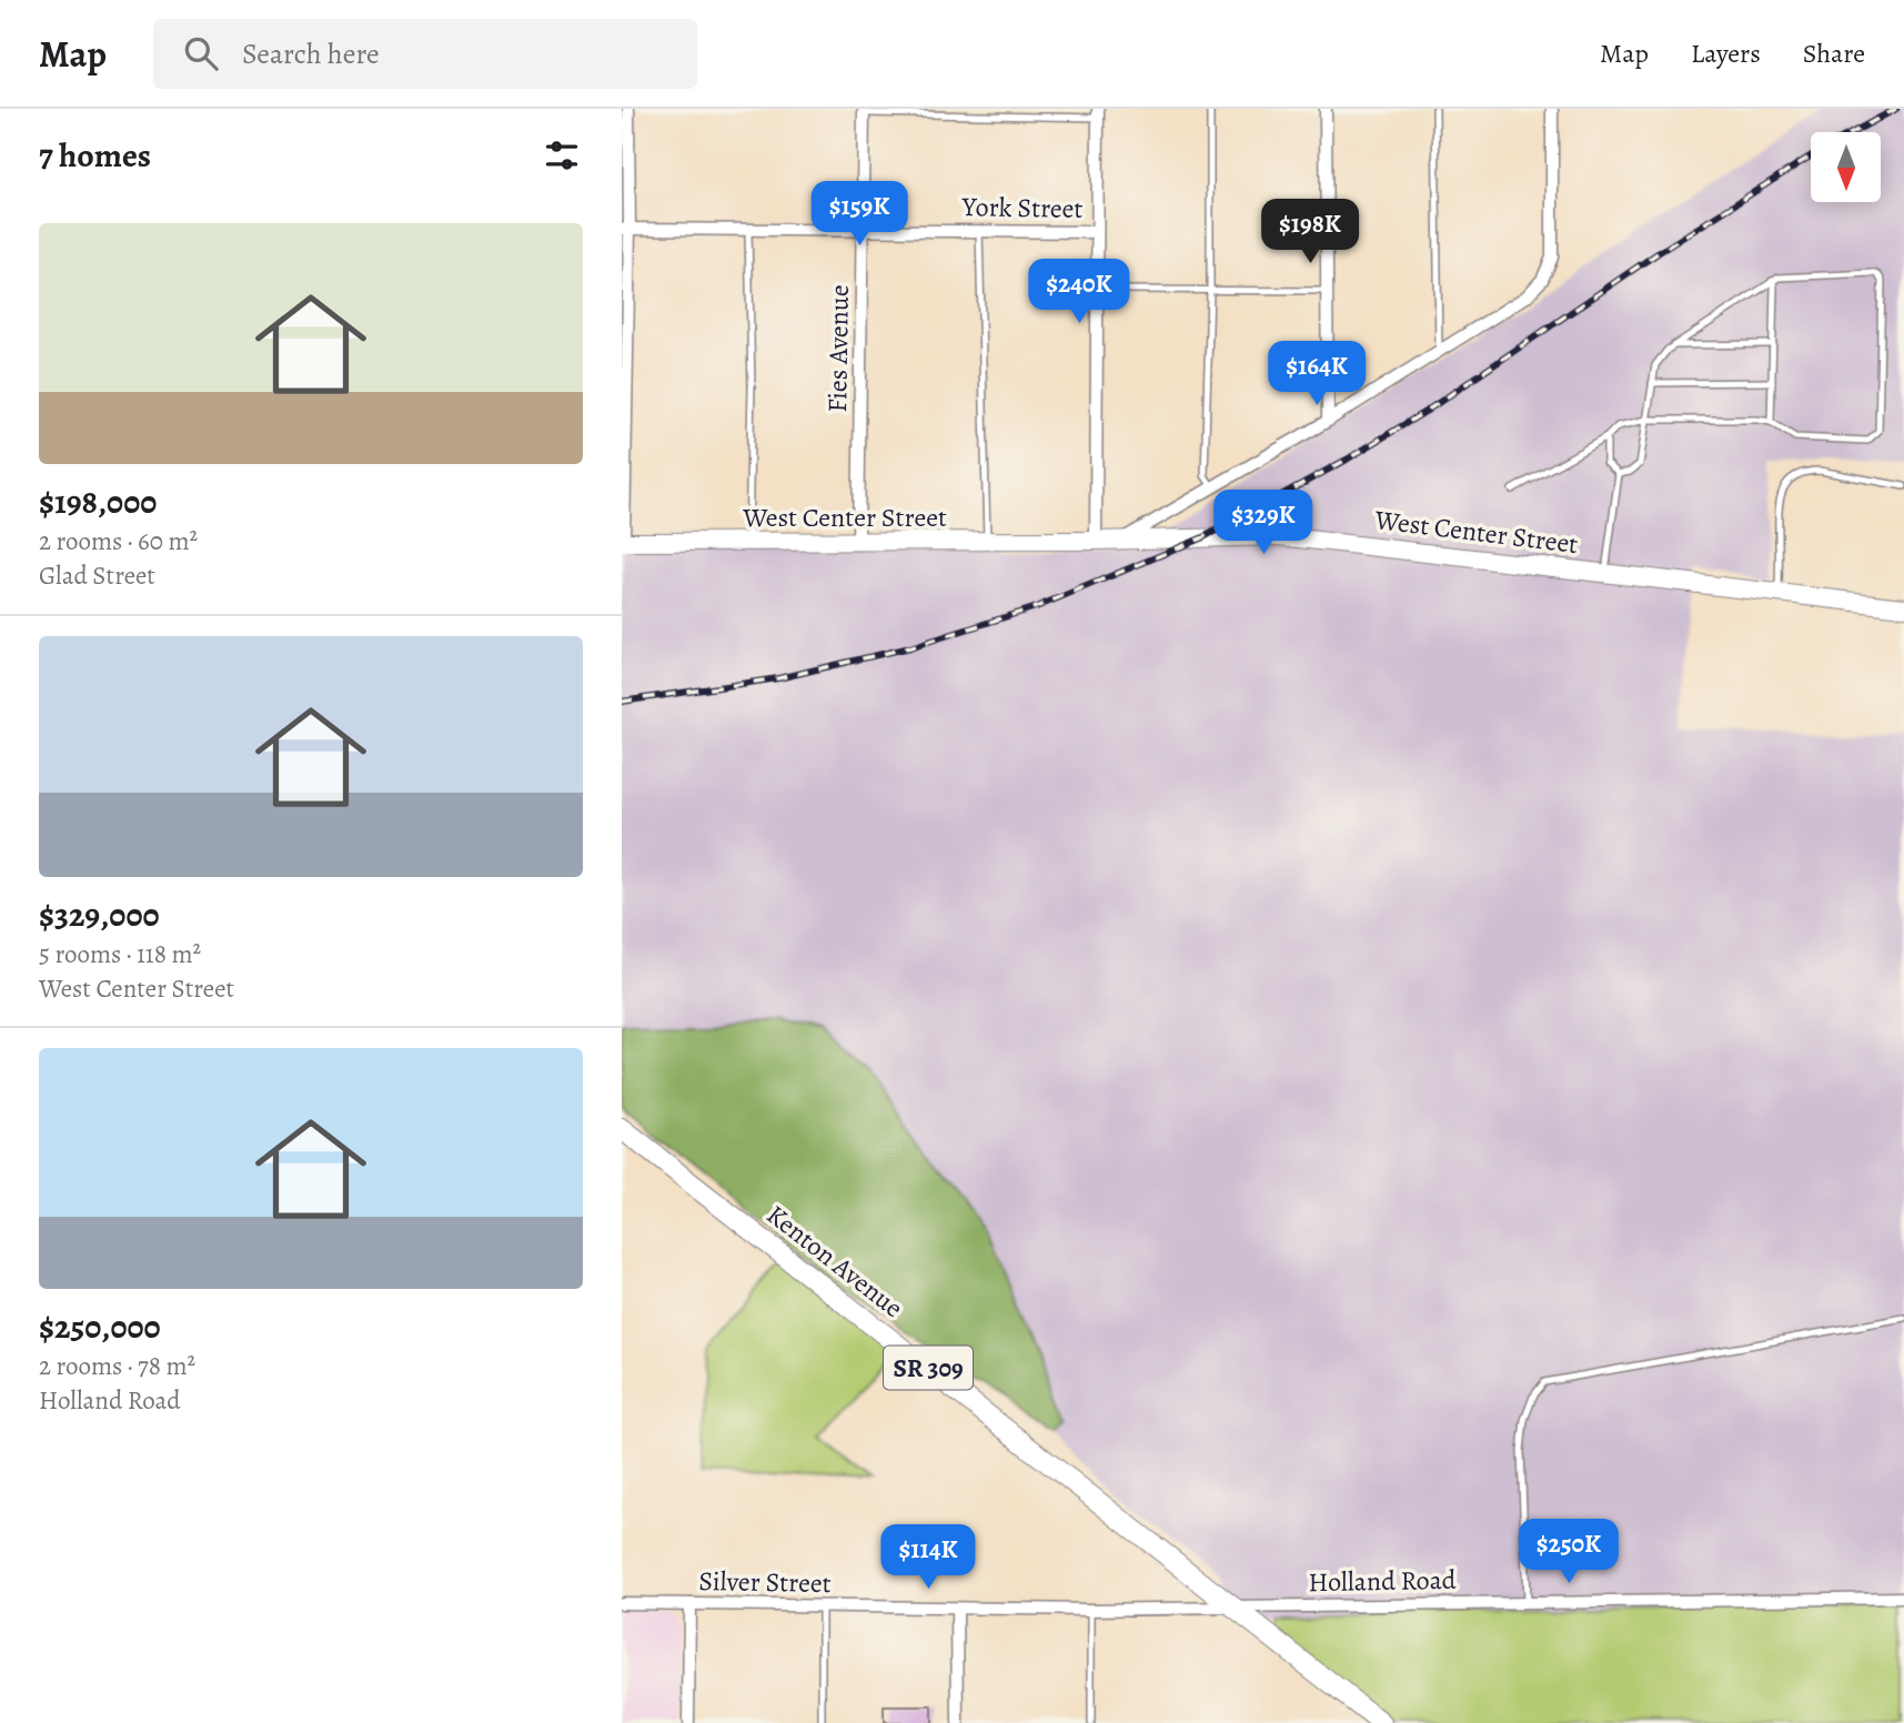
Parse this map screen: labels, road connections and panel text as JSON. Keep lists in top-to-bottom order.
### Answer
{
  "streets": {
    "main road": ["West Center Street", "Kenton Avenue", "SR 309"],
    "street": [
      "York Street",
      "Fies Avenue",
      "Holland Road",
      "Silver Street"
    ]
  },
  "crossings": [
    ["York Street", "Fies Avenue"],
    ["Fies Avenue", "West Center Street"],
    ["Kenton Avenue", "SR 309"],
    ["Kenton Avenue", "Holland Road"],
    ["Kenton Avenue", "Silver Street"],
    ["SR 309", "Holland Road"],
    ["SR 309", "Silver Street"],
    ["Holland Road", "Silver Street"]
  ],
  "north": "bottom",
  "page": {
    "header": "Map",
    "search": "Search here",
    "nav": ["Map", "Layers", "Share"],
    "heading": "7 homes",
    "price": [
      "$159K",
      "$198K",
      "$240K",
      "$164K",
      "$329K",
      "$250K",
      "$114K"
    ],
    "list": [
      {
        "name": "$198,000",
        "note": "2 rooms · 60 m² · Glad Street"
      },
      {
        "name": "$329,000",
        "note": "5 rooms · 118 m² · West Center Street"
      },
      {
        "name": "$250,000",
        "note": "2 rooms · 78 m² · Holland Road"
      }
    ]
  }
}
